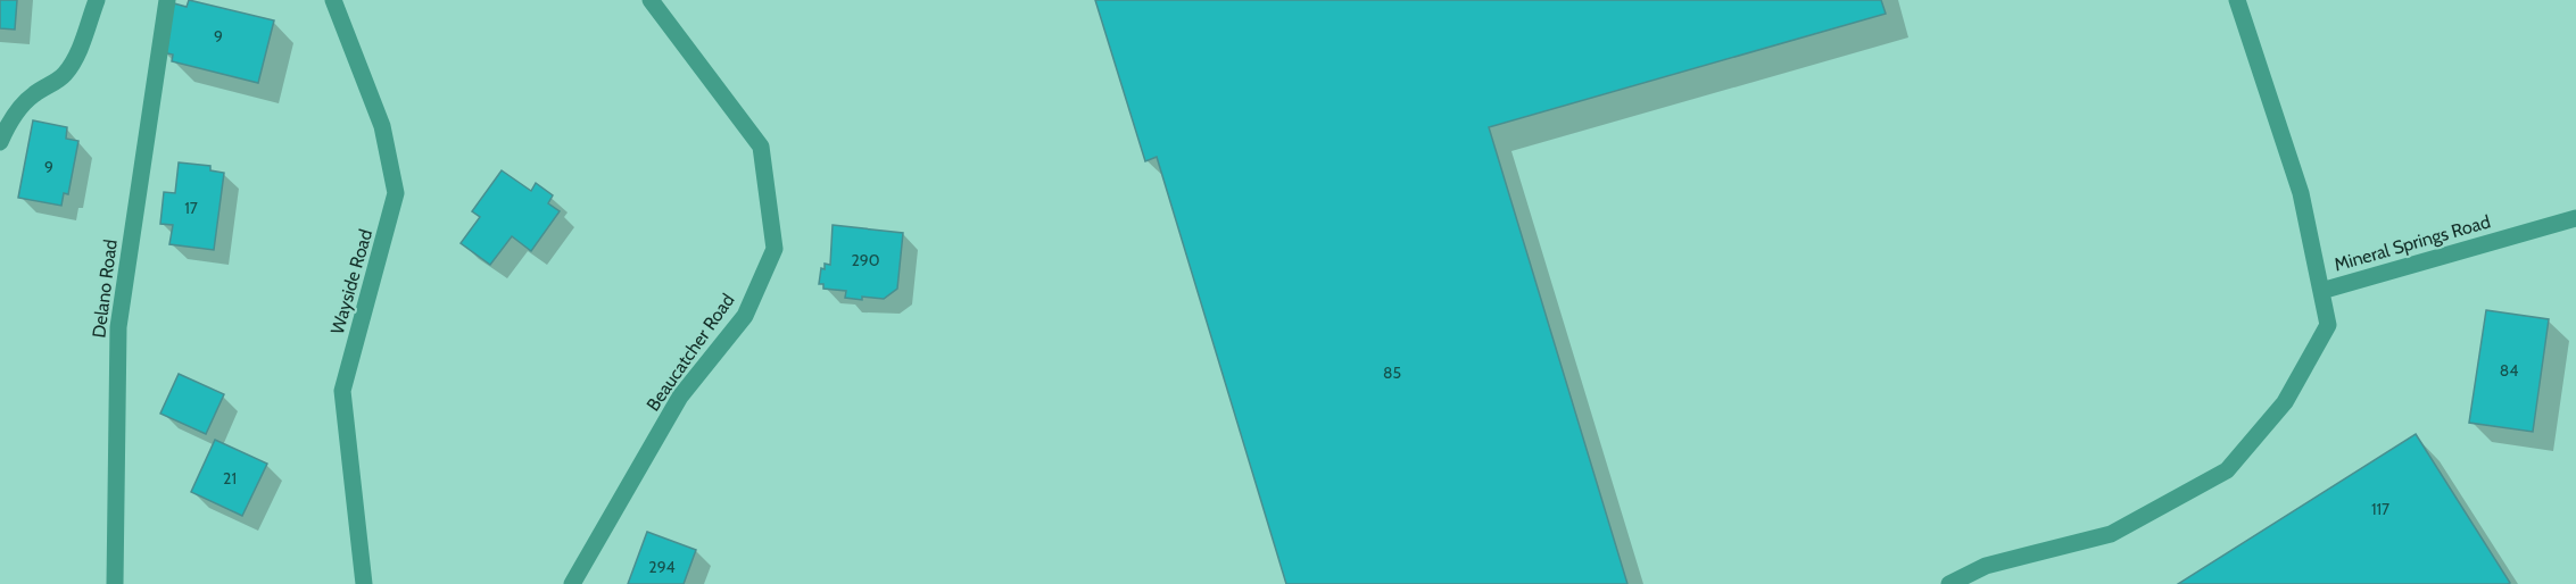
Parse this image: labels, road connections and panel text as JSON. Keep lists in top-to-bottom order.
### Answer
{
  "streets": {
    "street": [
      "Mineral Springs Road",
      "Wayside Road",
      "Delano Road",
      "Beaucatcher Road"
    ]
  },
  "house_numbers": [
    "9",
    "9",
    "17",
    "290",
    "84",
    "85",
    "21",
    "117",
    "294"
  ]
}
